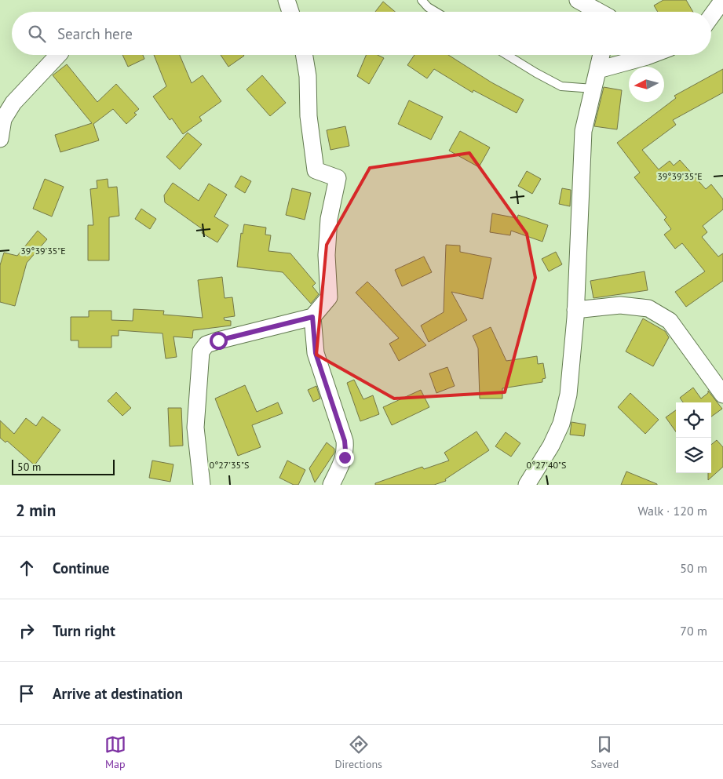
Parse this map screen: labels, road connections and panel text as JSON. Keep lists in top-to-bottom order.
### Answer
{
  "scale_bar": "50 m",
  "north": "left",
  "page": {
    "search": "Search here",
    "scale": "50 m",
    "heading": ["2 min", "Walk · 120 m"],
    "list": [
      ["Continue", "50 m"],
      ["Turn right", "70 m"],
      "Arrive at destination"
    ],
    "nav": ["Map", "Directions", "Saved"]
  },
  "coordinates": ["39°39'35\"E", "0°27'35\"S", "0°27'40\"S"]
}
